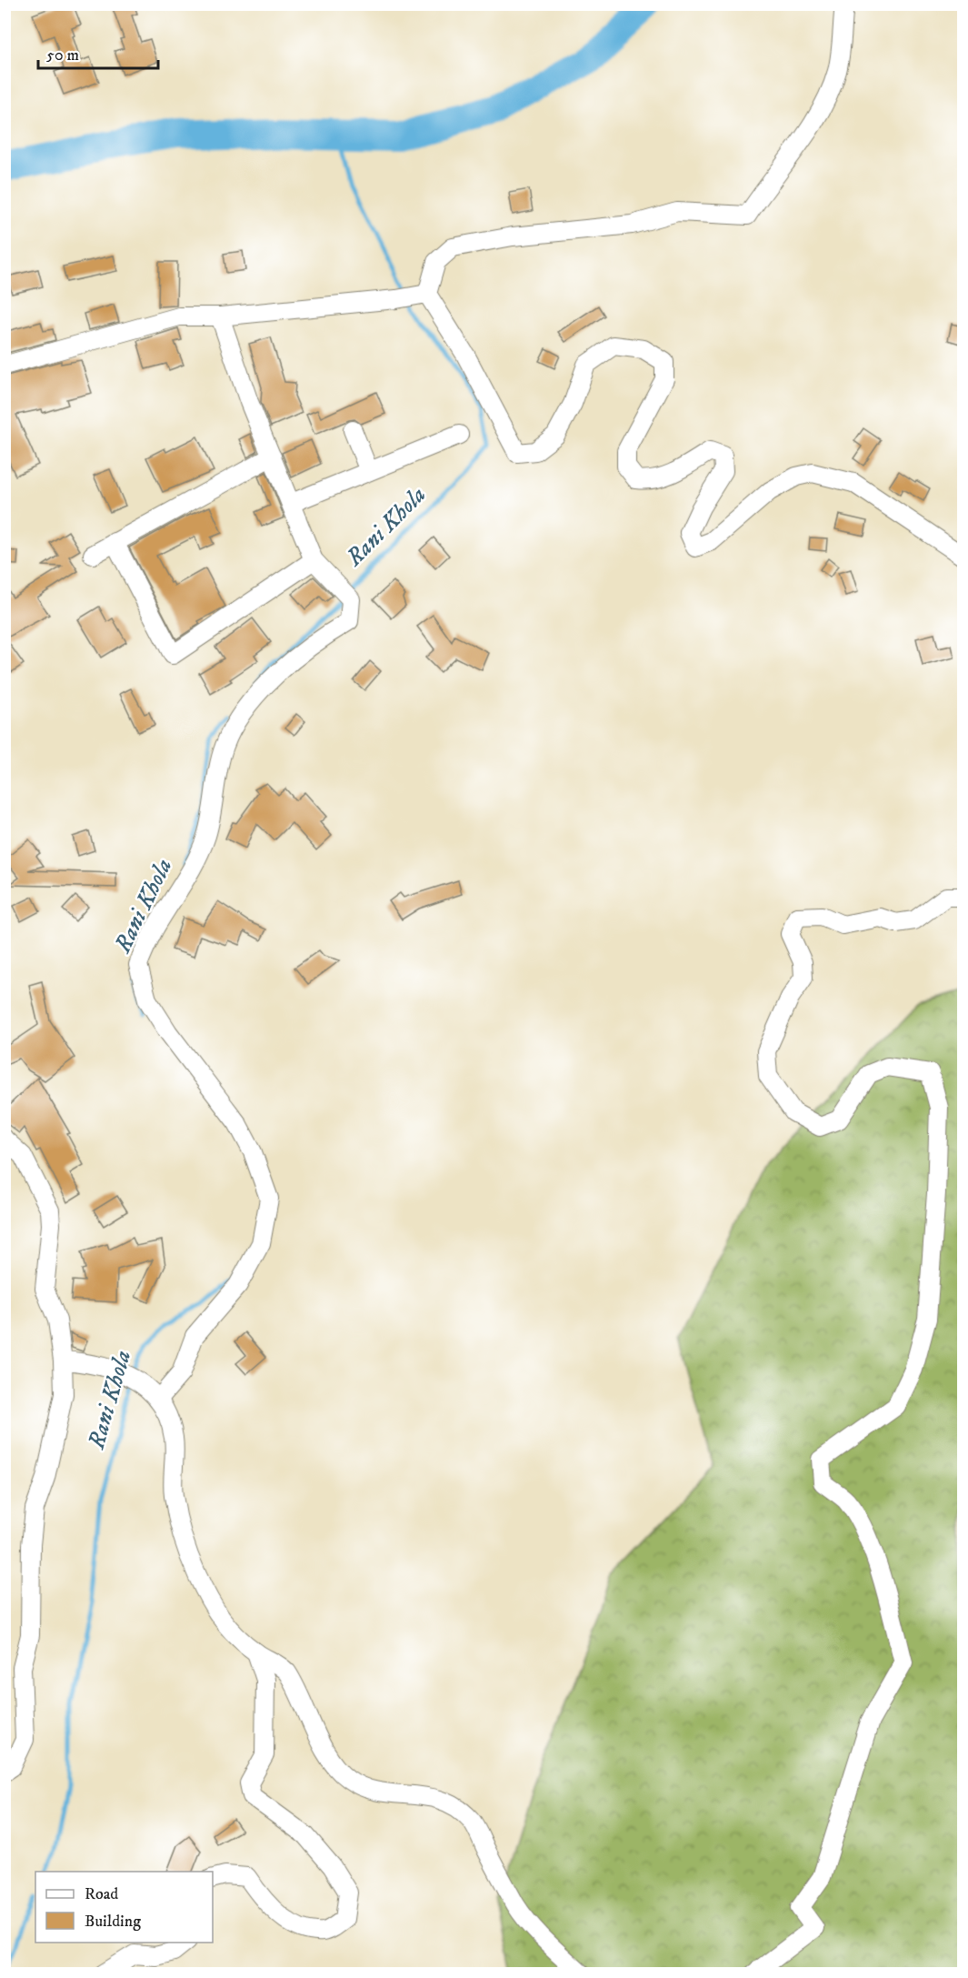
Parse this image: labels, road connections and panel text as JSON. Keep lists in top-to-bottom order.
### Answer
{
  "water": ["Rani Khola"],
  "legend": ["Road", "Building"],
  "scale_bar": "50 m"
}
